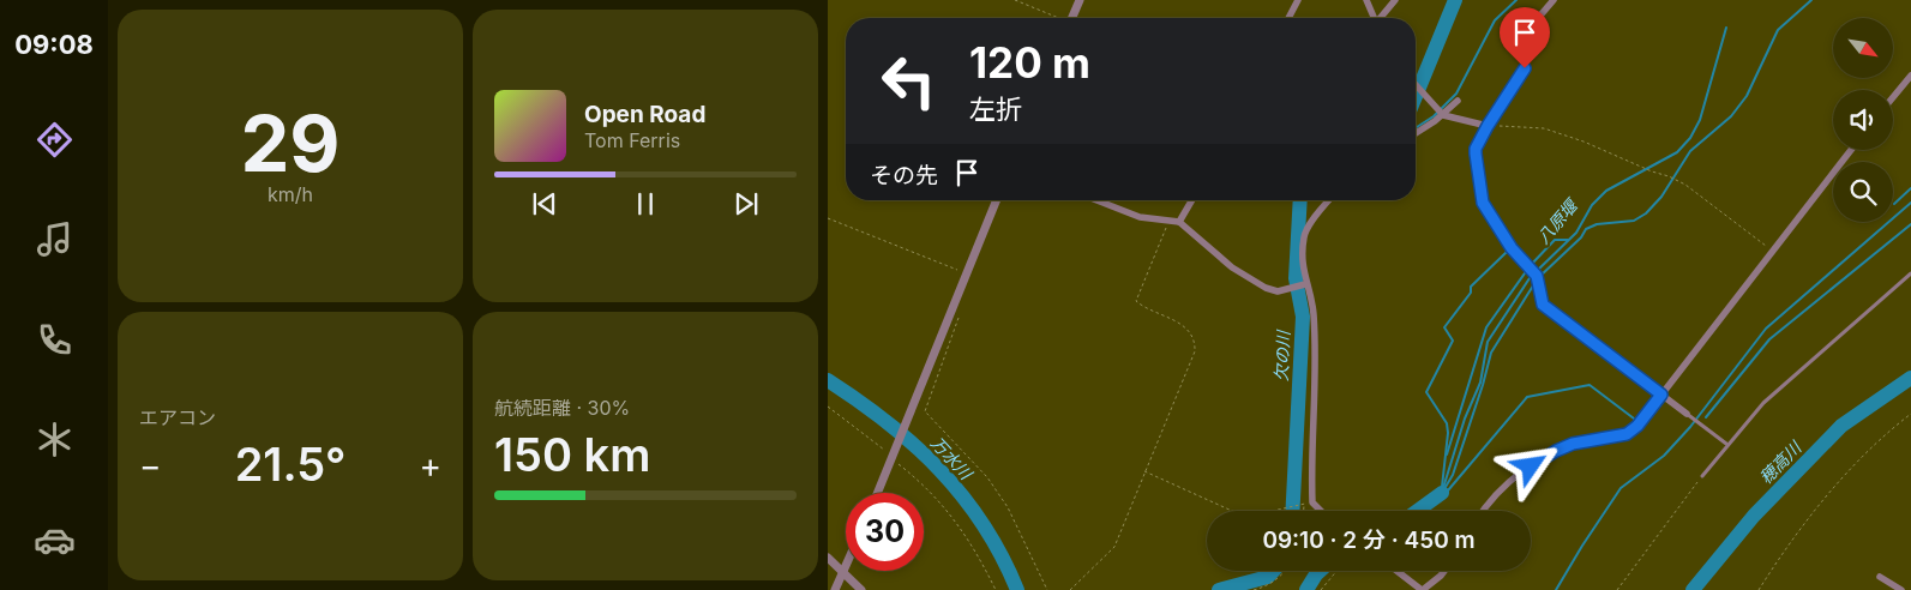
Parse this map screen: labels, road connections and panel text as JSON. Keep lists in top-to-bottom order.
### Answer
{
  "water": [
    "八原堰",
    "欠の川",
    "万水川",
    "穂高川"
  ],
  "north": "bottom right",
  "page": {
    "tabs": "09:08",
    "tile": [
      ["29", "km/h"],
      "エアコン",
      ["航続距離 · 30%", "150 km"]
    ],
    "turn": ["120 m", "左折"],
    "song": ["Open Road", "Tom Ferris"],
    "then": "その先",
    "heat": ["−", "21.5°", "+"],
    "limit": "30",
    "trip": "09:10 · 2 分 · 450 m"
  }
}
